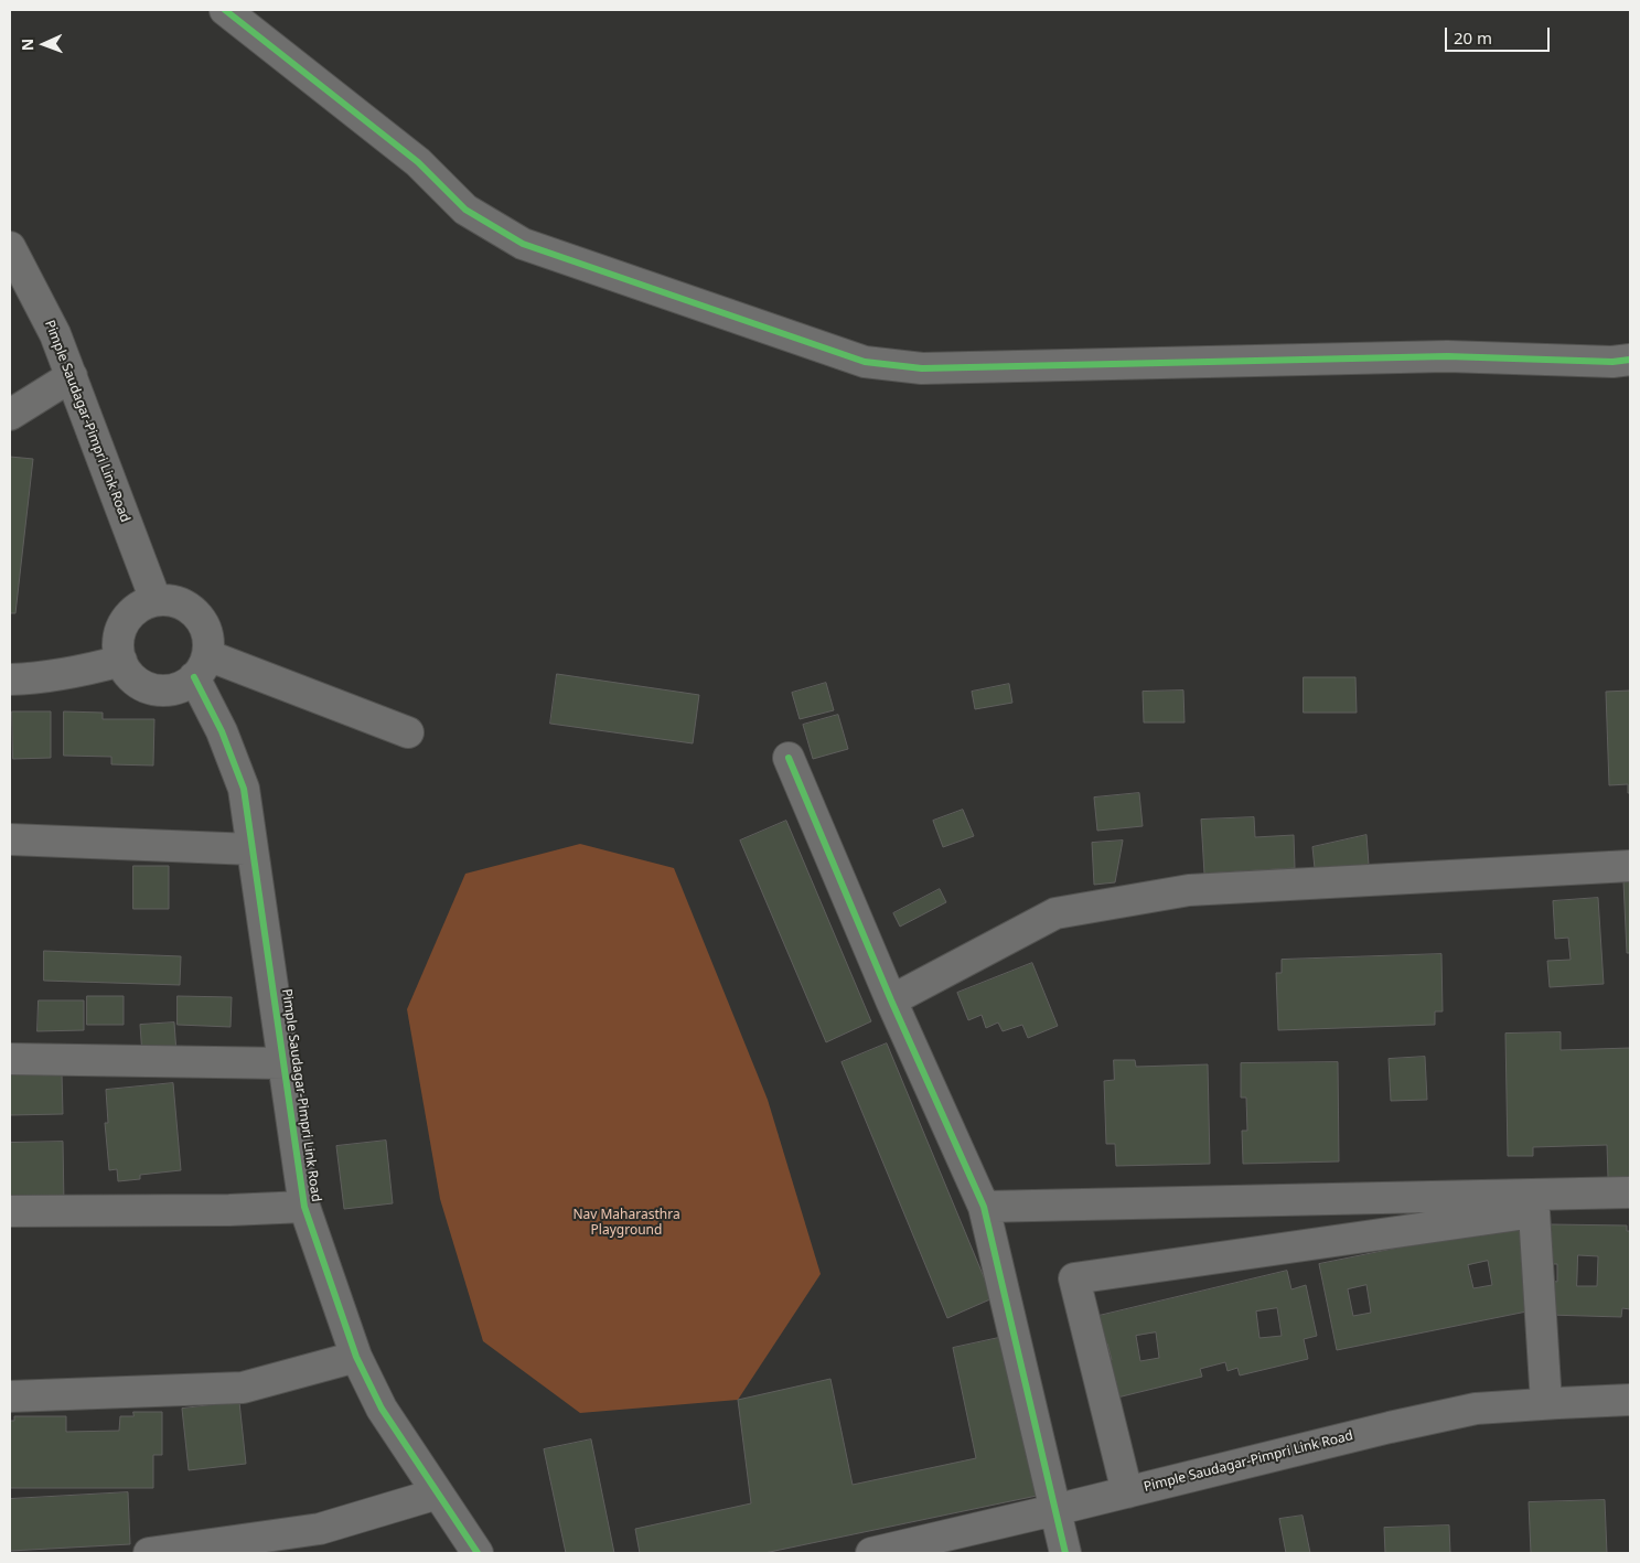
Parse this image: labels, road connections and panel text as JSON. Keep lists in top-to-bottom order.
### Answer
{
  "streets": {
    "street": ["Pimple Saudagar-Pimpri Link Road"]
  },
  "parks": ["Nav Maharasthra Playground"],
  "scale_bar": "20 m",
  "north": "left"
}
